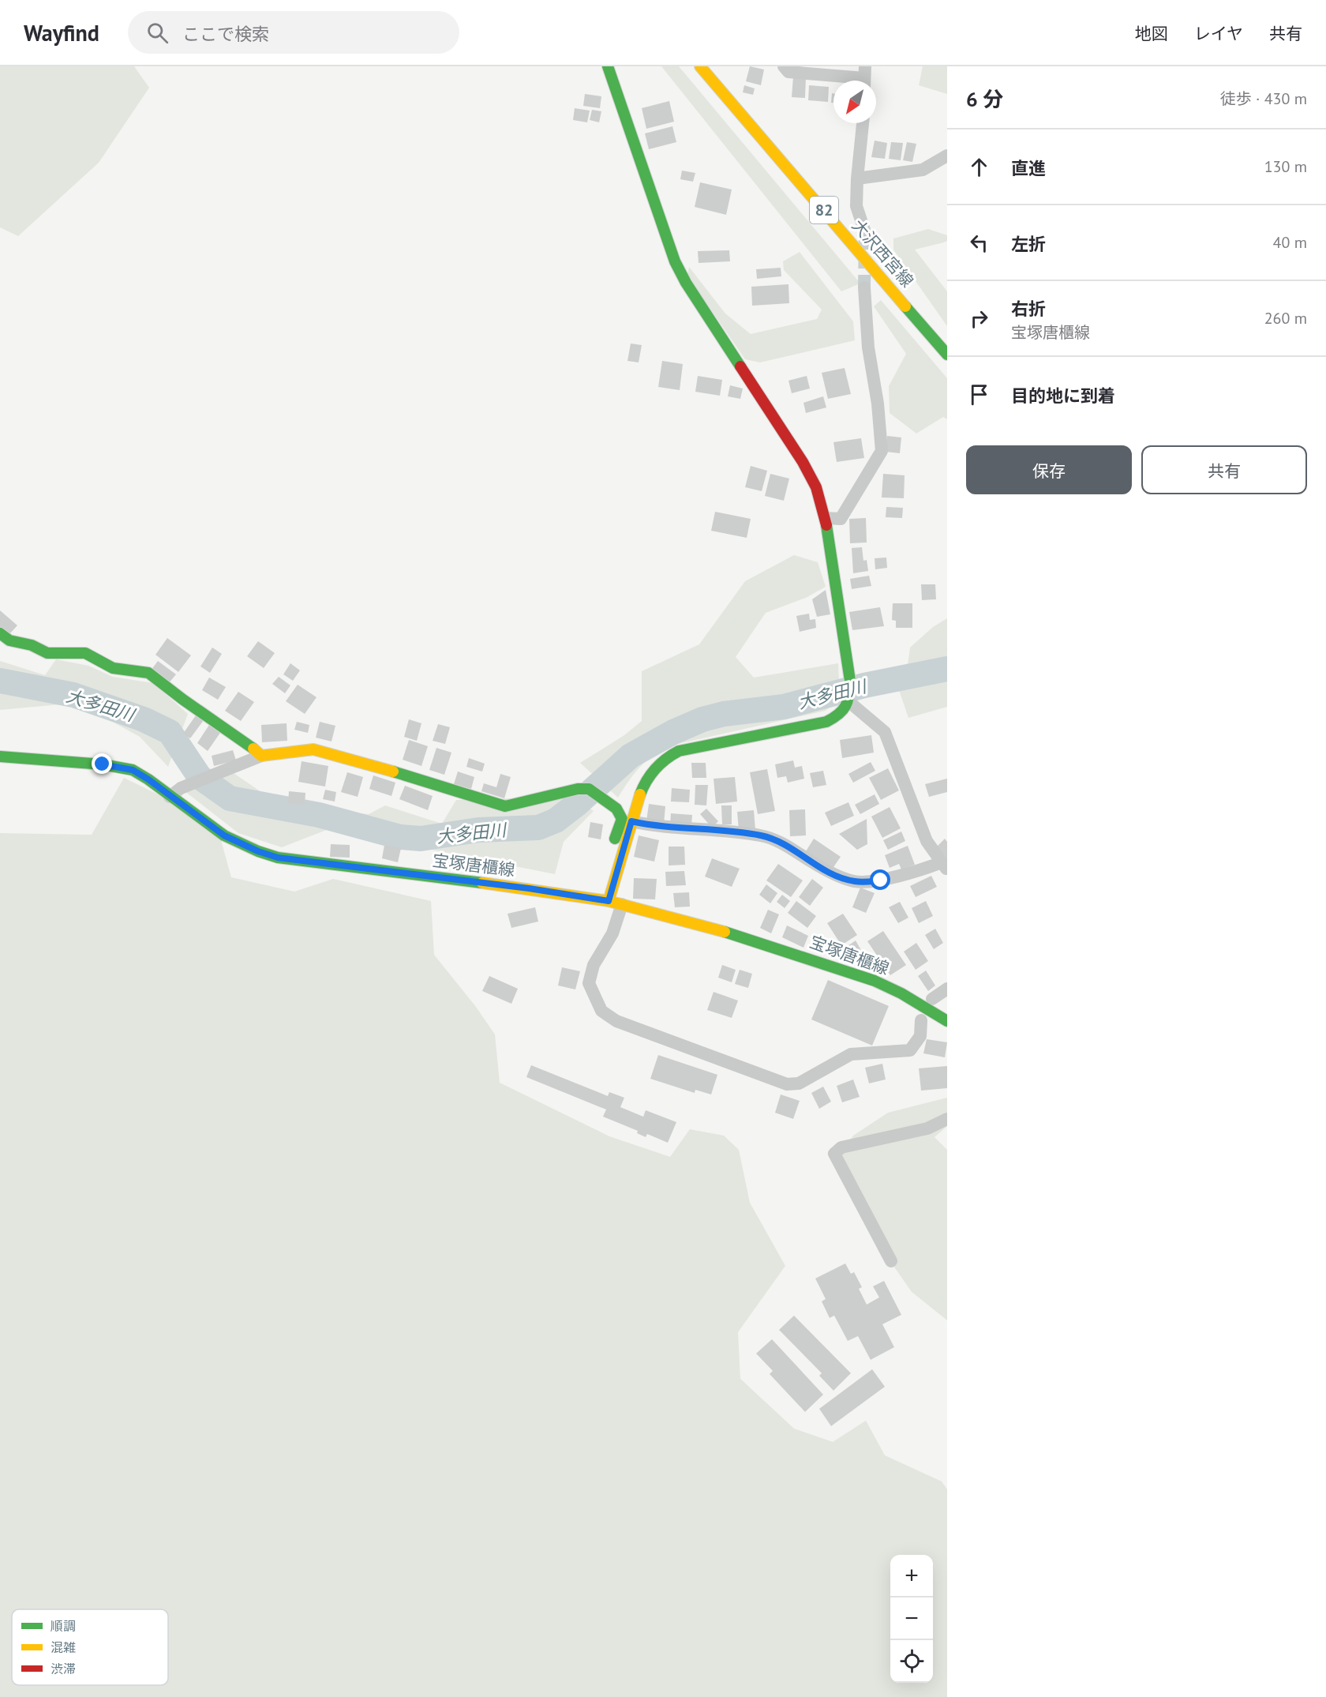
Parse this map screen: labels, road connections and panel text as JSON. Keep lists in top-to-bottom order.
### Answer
{
  "streets": {
    "street": ["82", "大沢西宮線", "宝塚唐櫃線"]
  },
  "water": ["大多田川"],
  "legend": ["順調", "混雑", "渋滞"],
  "north": "bottom left",
  "page": {
    "header": "Wayfind",
    "search": "ここで検索",
    "nav": ["地図", "レイヤ", "共有"],
    "heading": ["6 分", "徒歩 · 430 m"],
    "list": [
      ["直進", "130 m"],
      ["左折", "40 m"],
      ["右折", "宝塚唐櫃線", "260 m"],
      "目的地に到着"
    ],
    "buttons": ["保存", "共有"],
    "map_buttons": ["+", "−"]
  }
}
